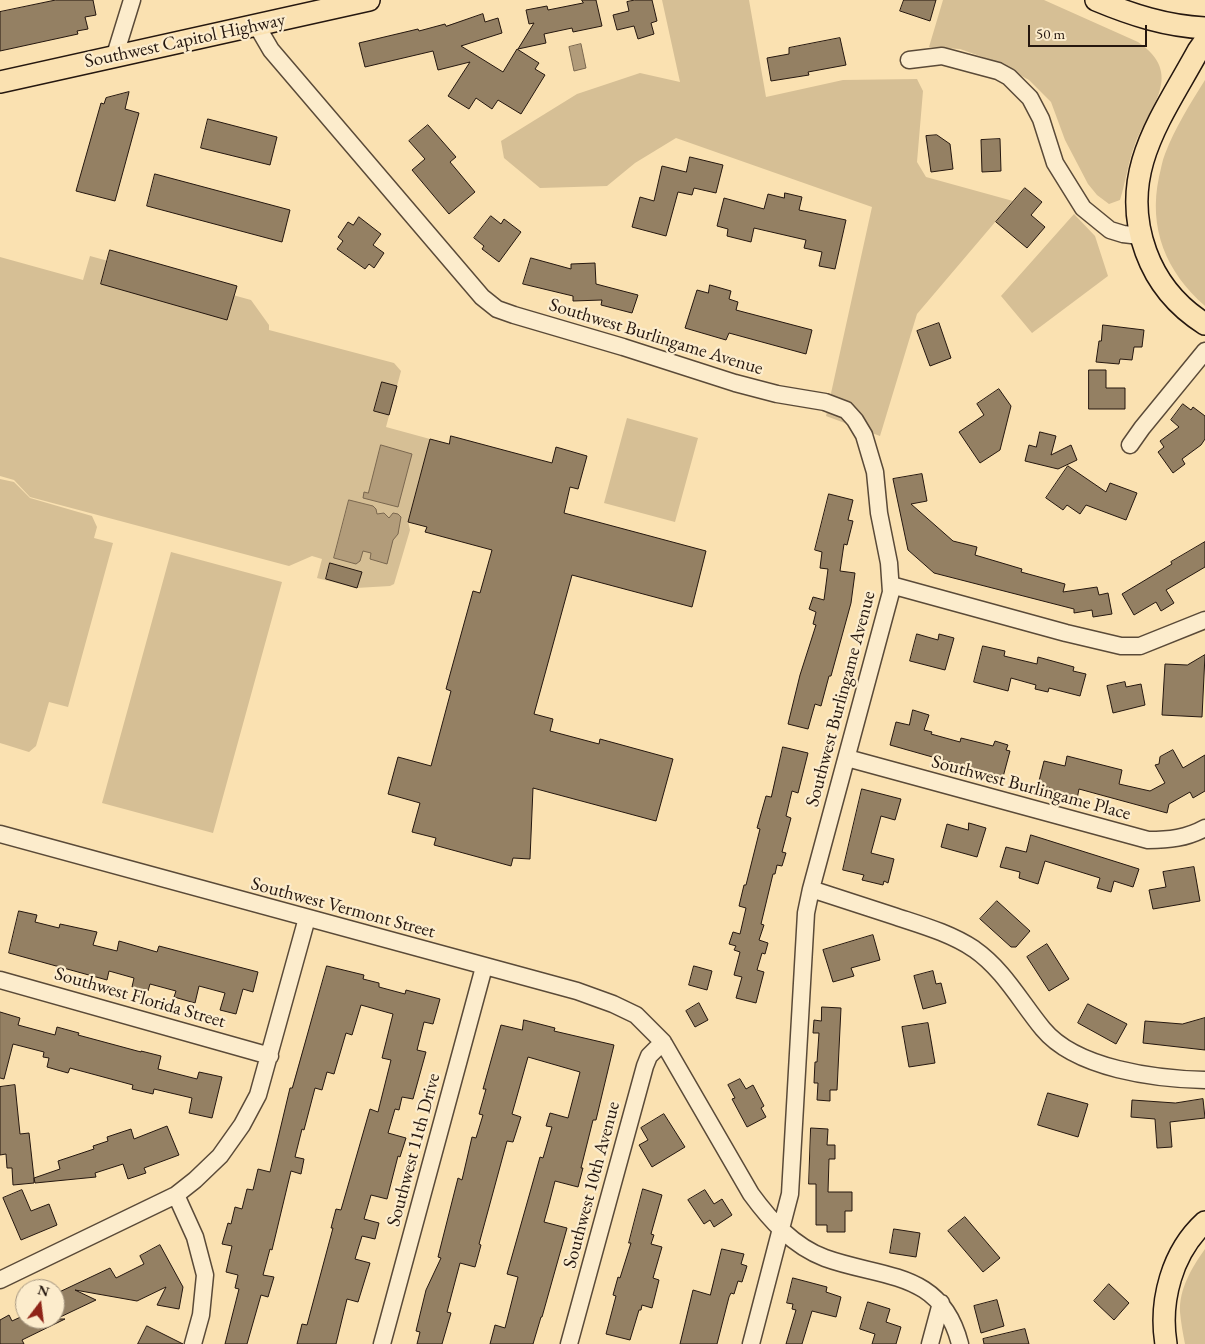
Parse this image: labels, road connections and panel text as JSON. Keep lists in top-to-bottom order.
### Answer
{
  "streets": {
    "main road": ["Southwest Capitol Highway"],
    "street": [
      "Southwest Burlingame Avenue",
      "Southwest Burlingame Place",
      "Southwest Vermont Street",
      "Southwest Florida Street",
      "Southwest 11th Drive",
      "Southwest 10th Avenue"
    ]
  },
  "crossings": [
    ["Southwest Capitol Highway", "Southwest Burlingame Avenue"],
    ["Southwest Burlingame Avenue", "Southwest Burlingame Place"],
    ["Southwest Burlingame Avenue", "Southwest Vermont Street"],
    ["Southwest Vermont Street", "Southwest 11th Drive"],
    ["Southwest Vermont Street", "Southwest 10th Avenue"]
  ],
  "scale_bar": "50 m",
  "north": "top"
}
